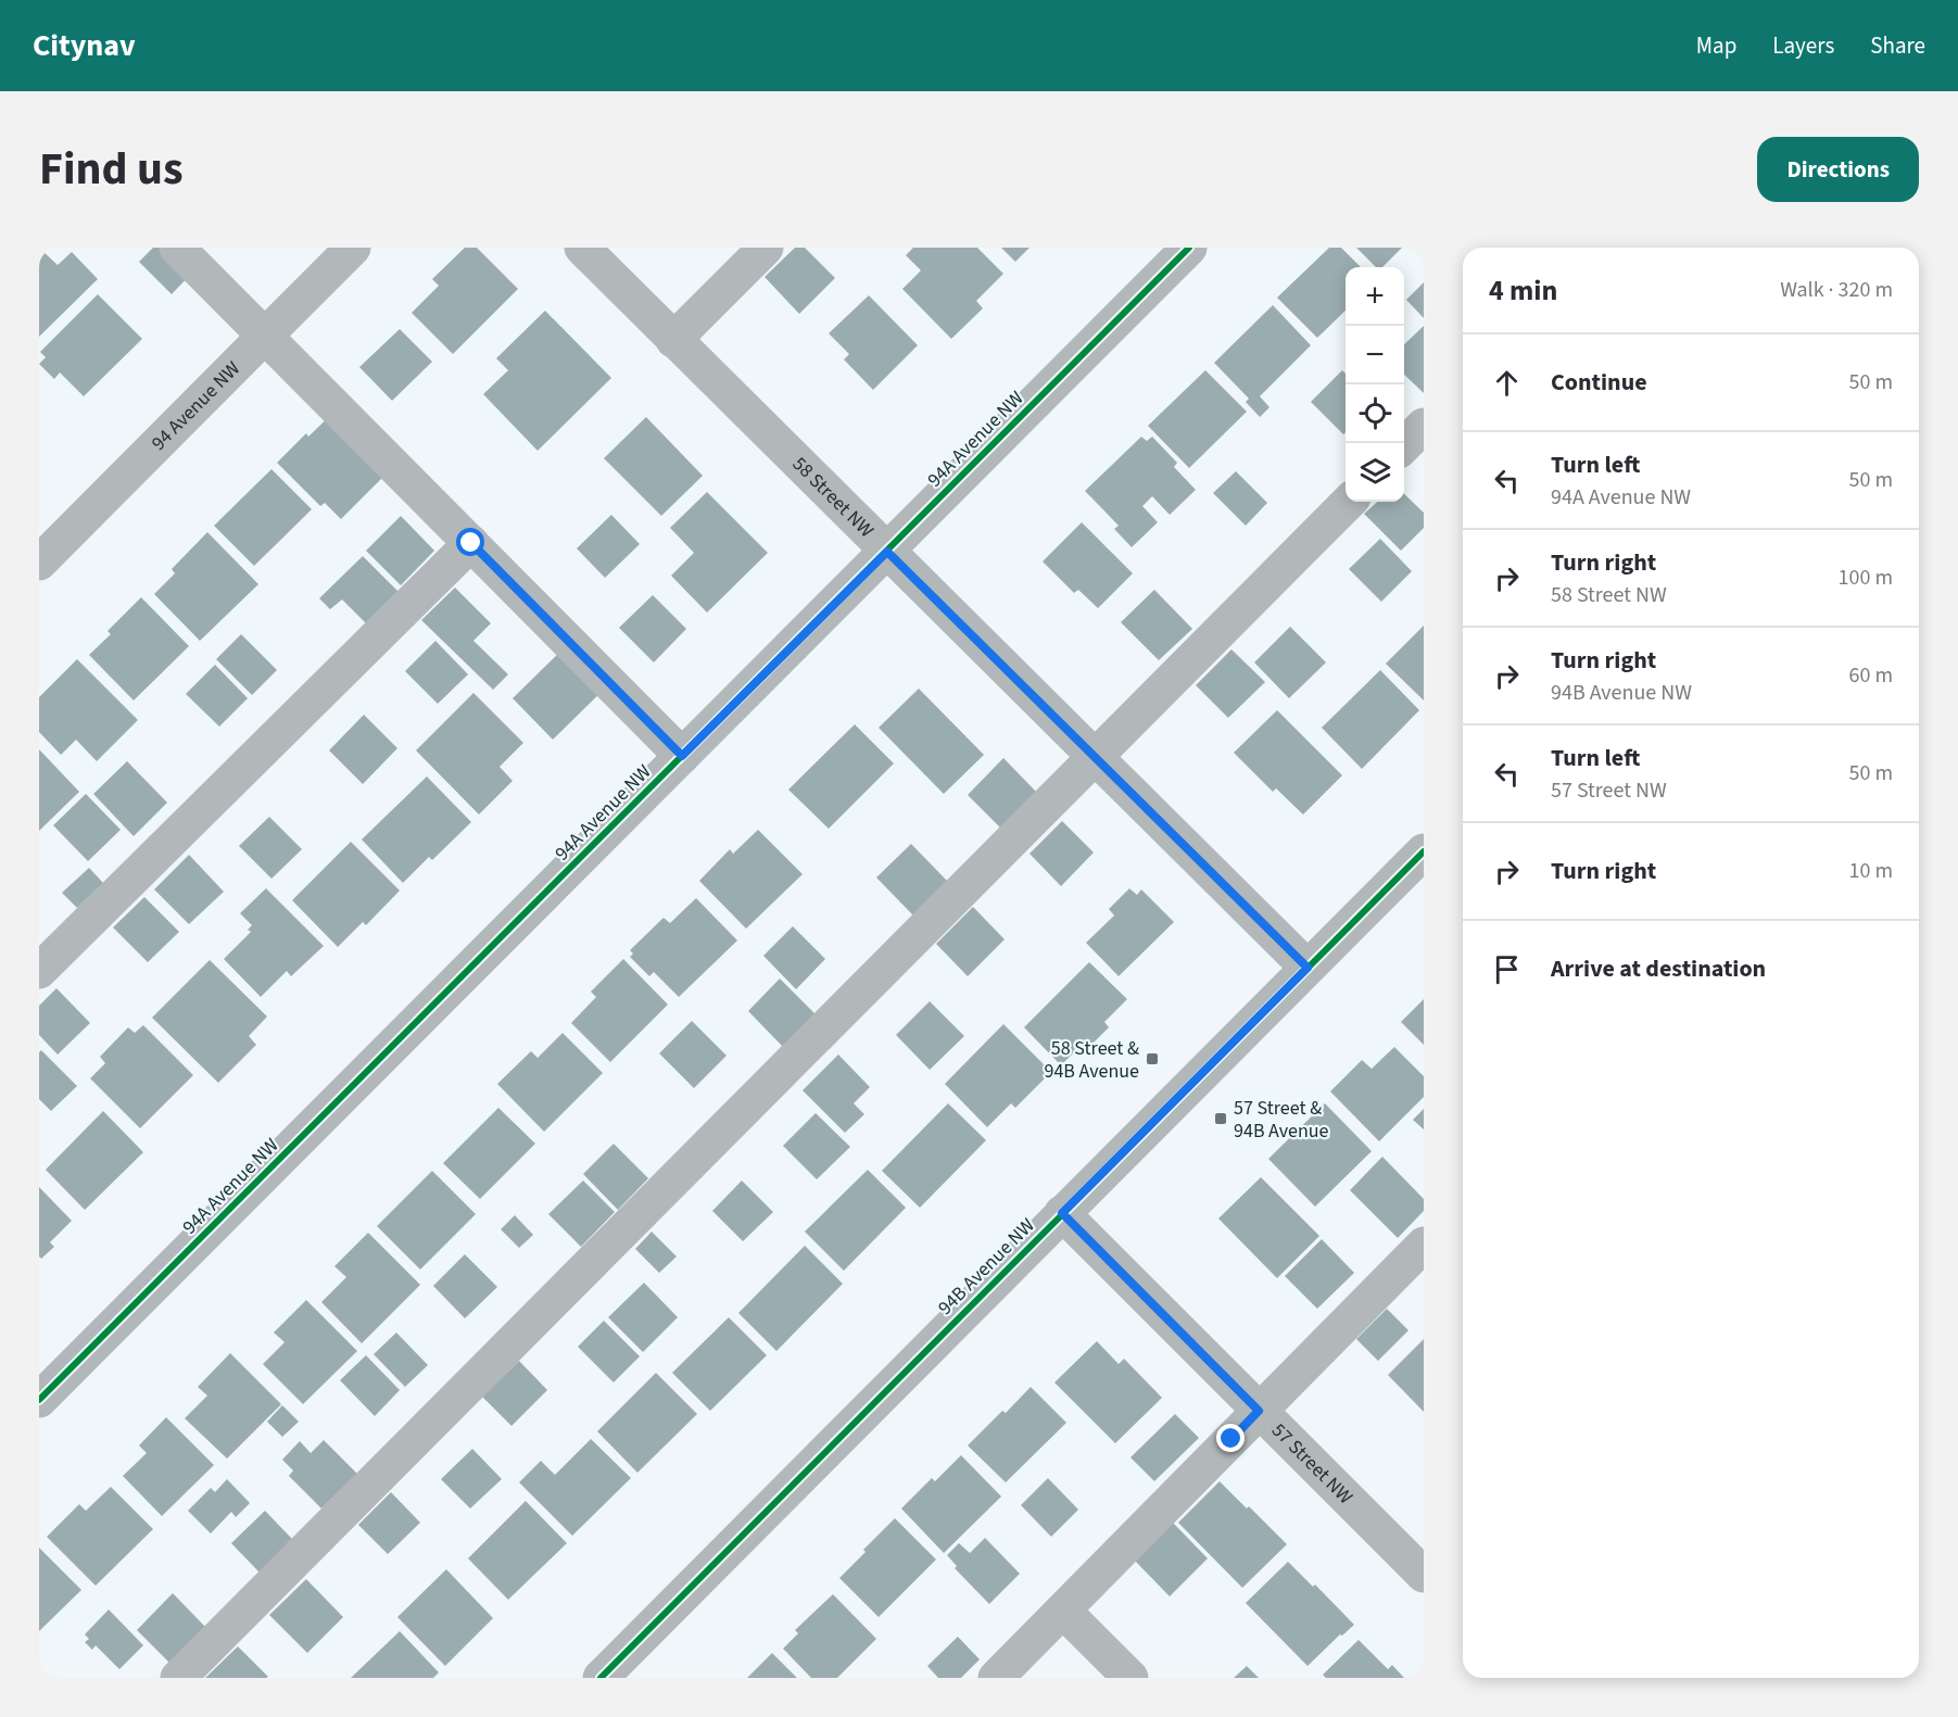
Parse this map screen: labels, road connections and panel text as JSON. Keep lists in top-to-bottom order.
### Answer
{
  "streets": {
    "street": [
      "94 Avenue NW",
      "94A Avenue NW",
      "58 Street NW",
      "94B Avenue NW",
      "57 Street NW"
    ]
  },
  "crossings": [
    ["94A Avenue NW", "58 Street NW"],
    ["58 Street NW", "94B Avenue NW"],
    ["94B Avenue NW", "57 Street NW"]
  ],
  "places": {
    "transit": ["58 Street & 94B Avenue", "57 Street & 94B Avenue"]
  },
  "page": {
    "header": "Citynav",
    "nav": ["Map", "Layers", "Share"],
    "title": "Find us",
    "buttons": "Directions",
    "heading": ["4 min", "Walk · 320 m"],
    "map_buttons": ["+", "−"],
    "list": [
      ["Continue", "50 m"],
      ["Turn left", "94A Avenue NW", "50 m"],
      ["Turn right", "58 Street NW", "100 m"],
      ["Turn right", "94B Avenue NW", "60 m"],
      ["Turn left", "57 Street NW", "50 m"],
      ["Turn right", "10 m"],
      "Arrive at destination"
    ]
  }
}
